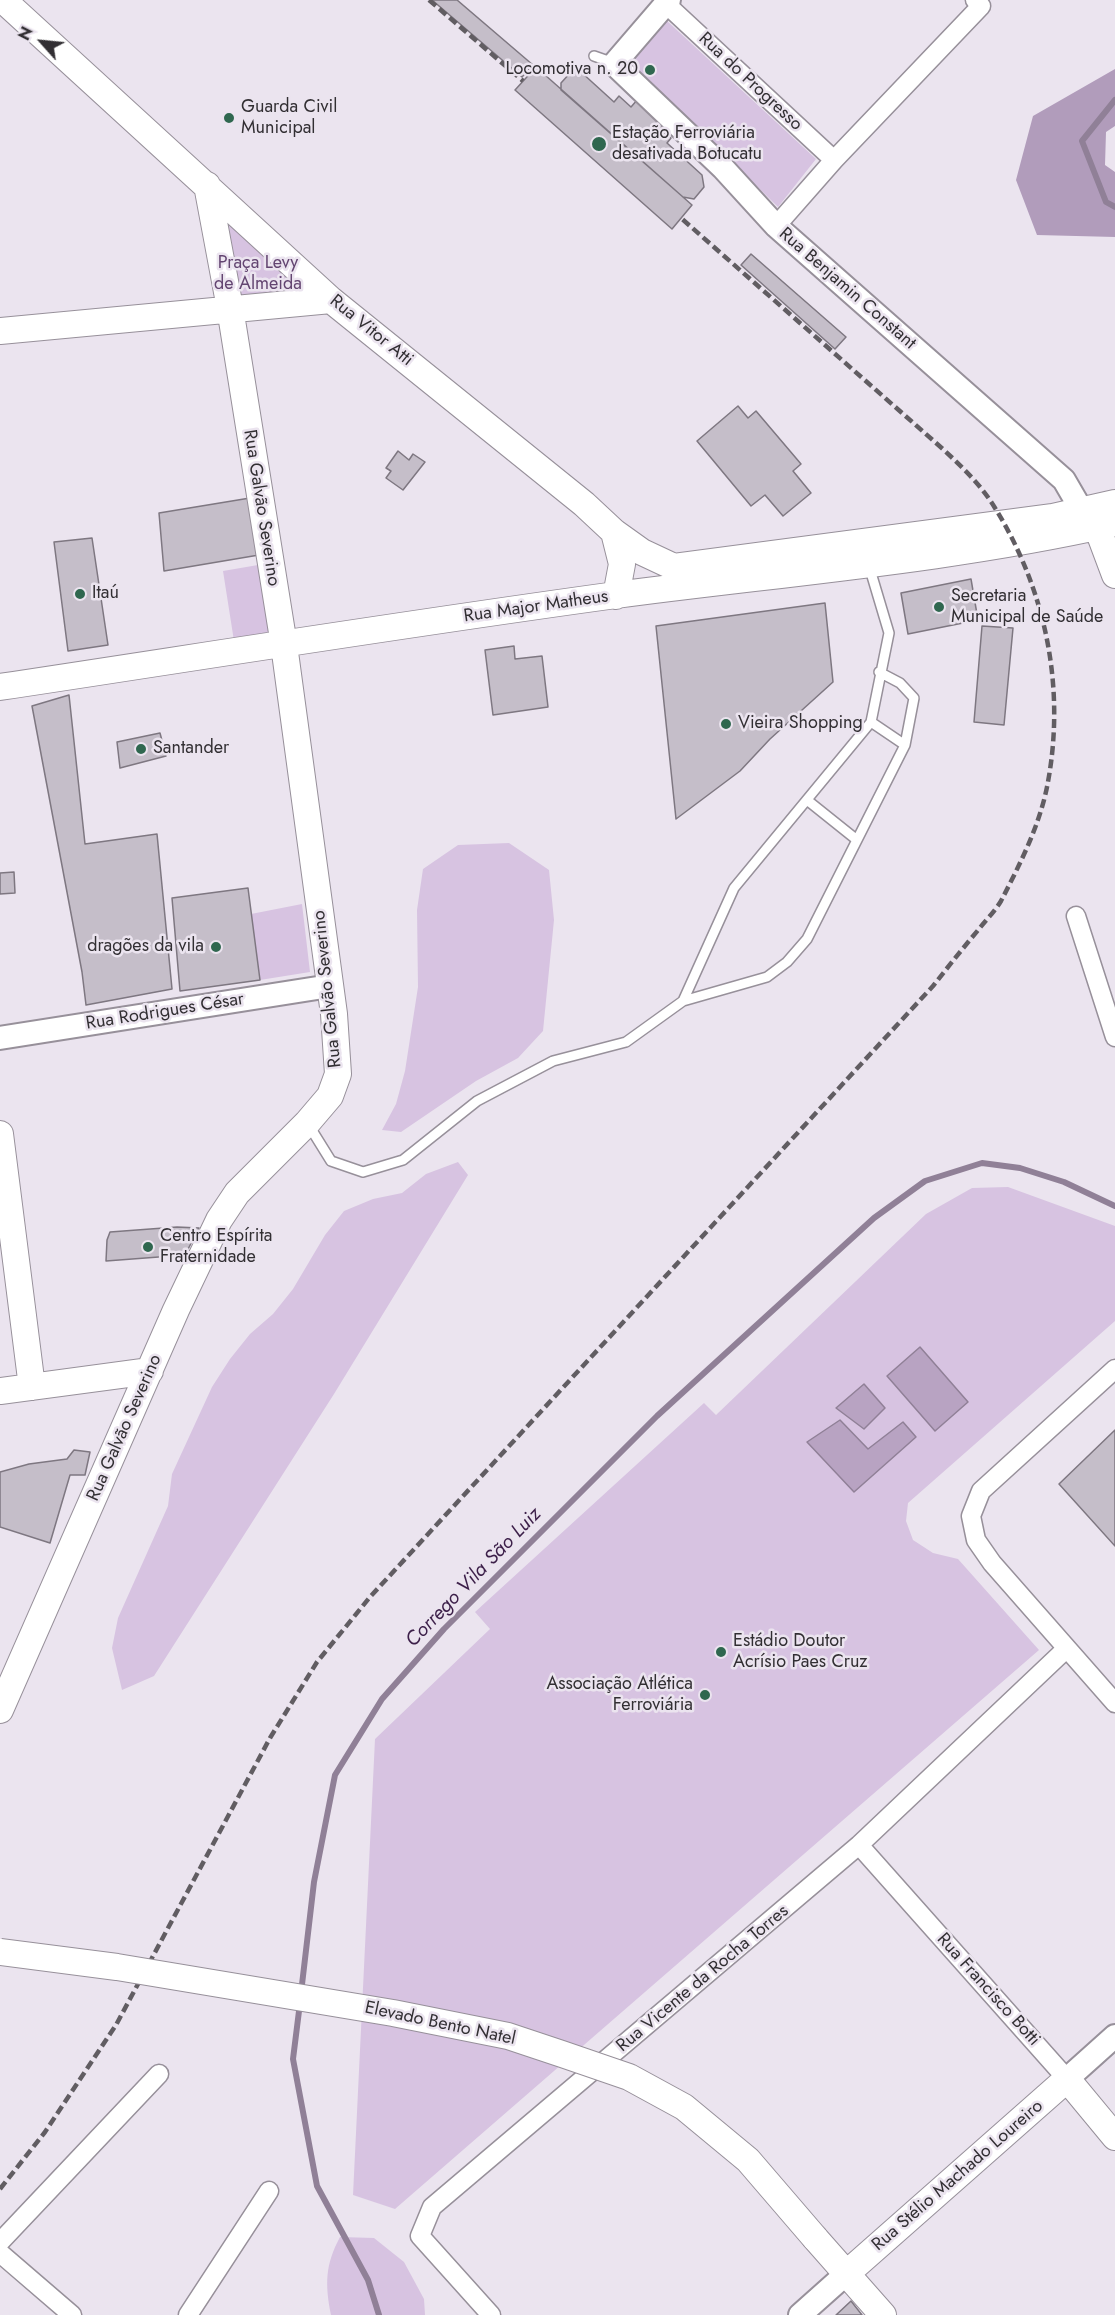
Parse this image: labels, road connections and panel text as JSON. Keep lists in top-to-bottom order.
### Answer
{
  "streets": {
    "main road": [
      "Rua Vitor Atti",
      "Rua Galvão Severino",
      "Rua Major Matheus",
      "Rua Francisco Botti",
      "Elevado Bento Natel",
      "Rua Stélio Machado Loureiro"
    ],
    "street": [
      "Rua do Progresso",
      "Rua Benjamin Constant",
      "Rua Rodrigues César",
      "Rua Vicente da Rocha Torres"
    ]
  },
  "crossings": [
    ["Rua do Progresso", "Rua Benjamin Constant"],
    ["Rua Benjamin Constant", "Rua Major Matheus"],
    ["Rua Vitor Atti", "Rua Galvão Severino"],
    ["Rua Galvão Severino", "Rua Major Matheus"],
    ["Rua Galvão Severino", "Rua Rodrigues César"],
    ["Rua Vicente da Rocha Torres", "Rua Francisco Botti"],
    ["Rua Francisco Botti", "Rua Stélio Machado Loureiro"],
    ["Elevado Bento Natel", "Rua Stélio Machado Loureiro"]
  ],
  "water": ["Corrego Vila São Luiz"],
  "parks": ["Praça Levy de Almeida"],
  "places": [
    "Locomotiva n. 20",
    "Guarda Civil Municipal",
    "Estação Ferroviária desativada Botucatu",
    "Itaú",
    "Secretaria Municipal de Saúde",
    "Vieira Shopping",
    "Santander",
    "dragões da vila",
    "Centro Espírita Fraternidade",
    "Estádio Doutor Acrísio Paes Cruz",
    "Associação Atlética Ferroviária"
  ],
  "north": "top left"
}
